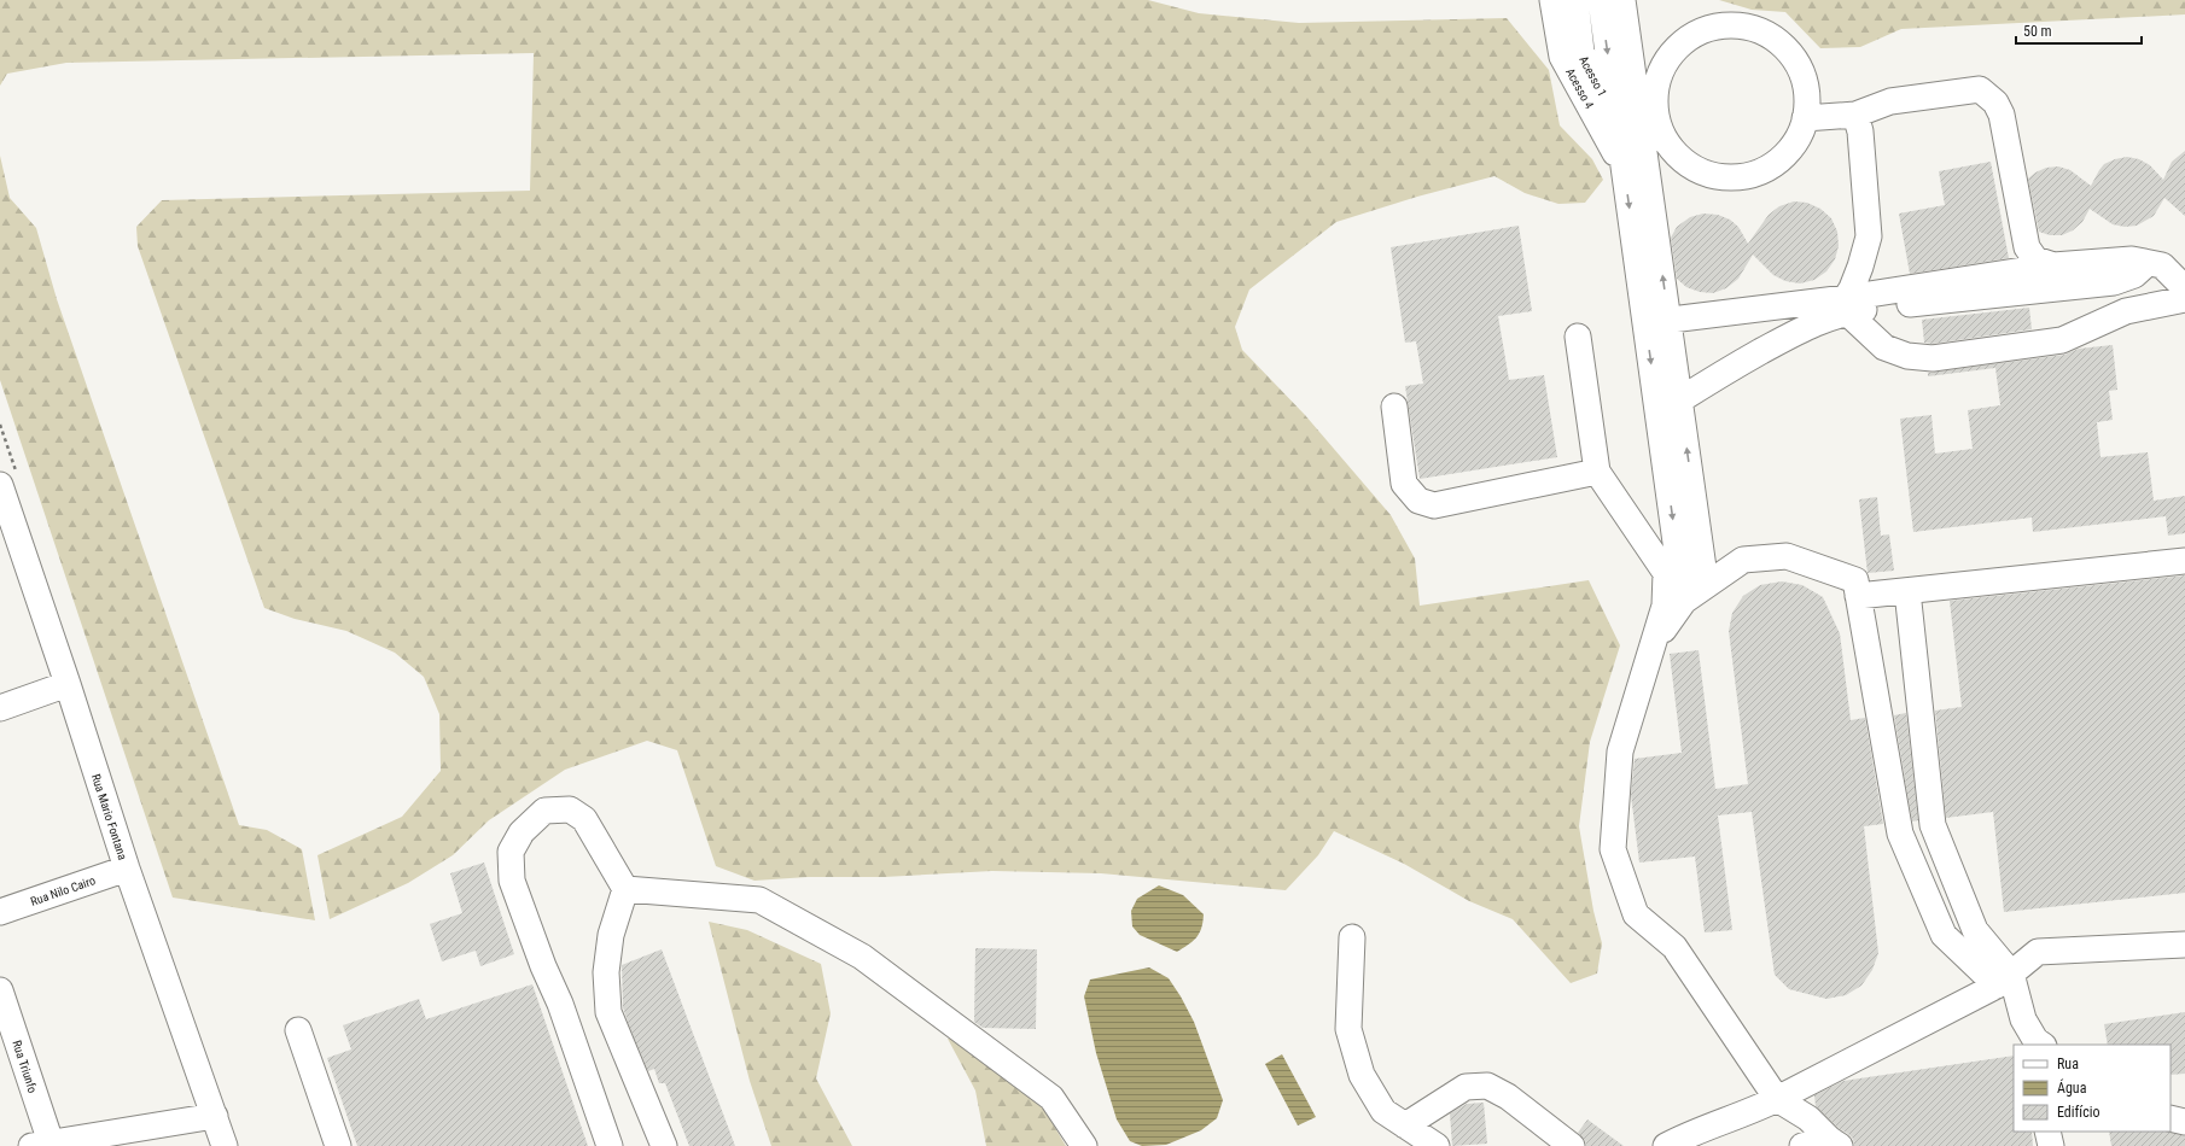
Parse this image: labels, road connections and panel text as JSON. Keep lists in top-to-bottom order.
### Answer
{
  "streets": {
    "street": [
      "Acesso 1",
      "Acesso 4",
      "Rua Mario Fontana",
      "Rua Nilo Cairo",
      "Rua Triunfo"
    ]
  },
  "crossings": [
    ["Acesso 1", "Acesso 4"],
    ["Rua Mario Fontana", "Rua Nilo Cairo"]
  ],
  "legend": ["Rua", "Água", "Edifício"],
  "scale_bar": "50 m"
}
